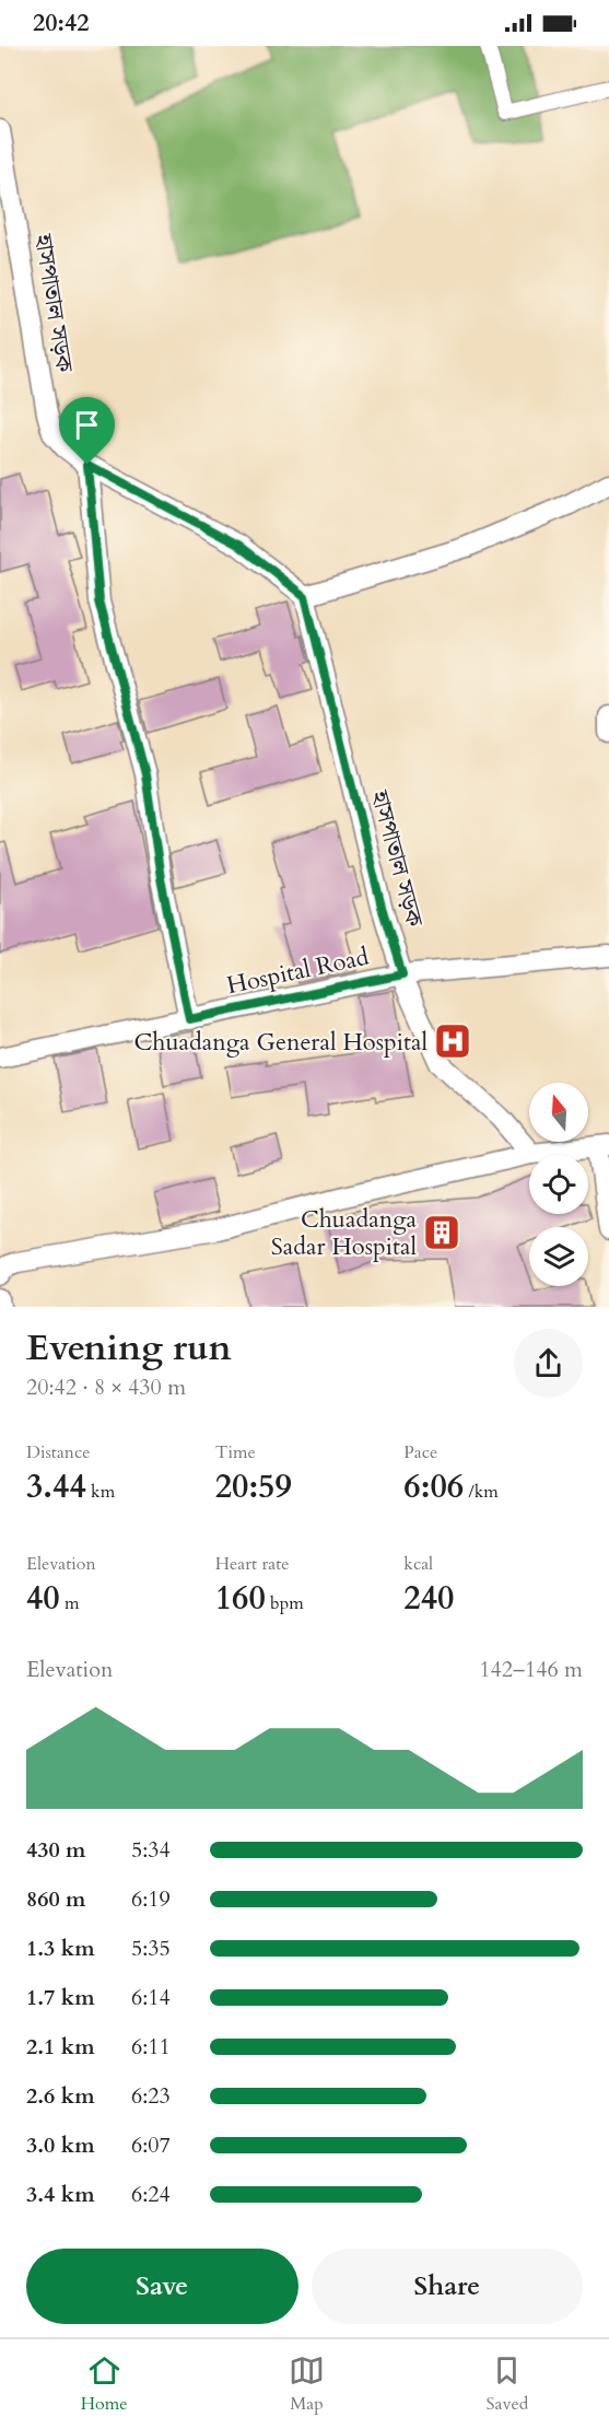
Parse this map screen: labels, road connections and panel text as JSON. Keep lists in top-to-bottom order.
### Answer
{
  "streets": {
    "street": ["হাসপাতাল সড়ক", "Hospital Road"]
  },
  "crossings": [
    ["হাসপাতাল সড়ক", "Hospital Road"]
  ],
  "places": {
    "hospital": ["Chuadanga General Hospital"],
    "building": ["Chuadanga Sadar Hospital"]
  },
  "north": "top",
  "page": {
    "status": "20:42",
    "heading": ["Evening run", "20:42 · 8 × 430 m"],
    "stats": [
      ["Distance", "3.44 km"],
      ["Time", "20:59"],
      ["Pace", "6:06 /km"],
      ["Elevation", "40 m"],
      ["Heart rate", "160 bpm"],
      ["kcal", "240"]
    ],
    "chart": ["Elevation", "142–146 m"],
    "list": [
      {
        "name": "430 m",
        "note": "5:34"
      },
      {
        "name": "860 m",
        "note": "6:19"
      },
      {
        "name": "1.3 km",
        "note": "5:35"
      },
      {
        "name": "1.7 km",
        "note": "6:14"
      },
      {
        "name": "2.1 km",
        "note": "6:11"
      },
      {
        "name": "2.6 km",
        "note": "6:23"
      },
      {
        "name": "3.0 km",
        "note": "6:07"
      },
      {
        "name": "3.4 km",
        "note": "6:24"
      }
    ],
    "buttons": ["Save", "Share"],
    "tabs": ["Home", "Map", "Saved"]
  }
}
